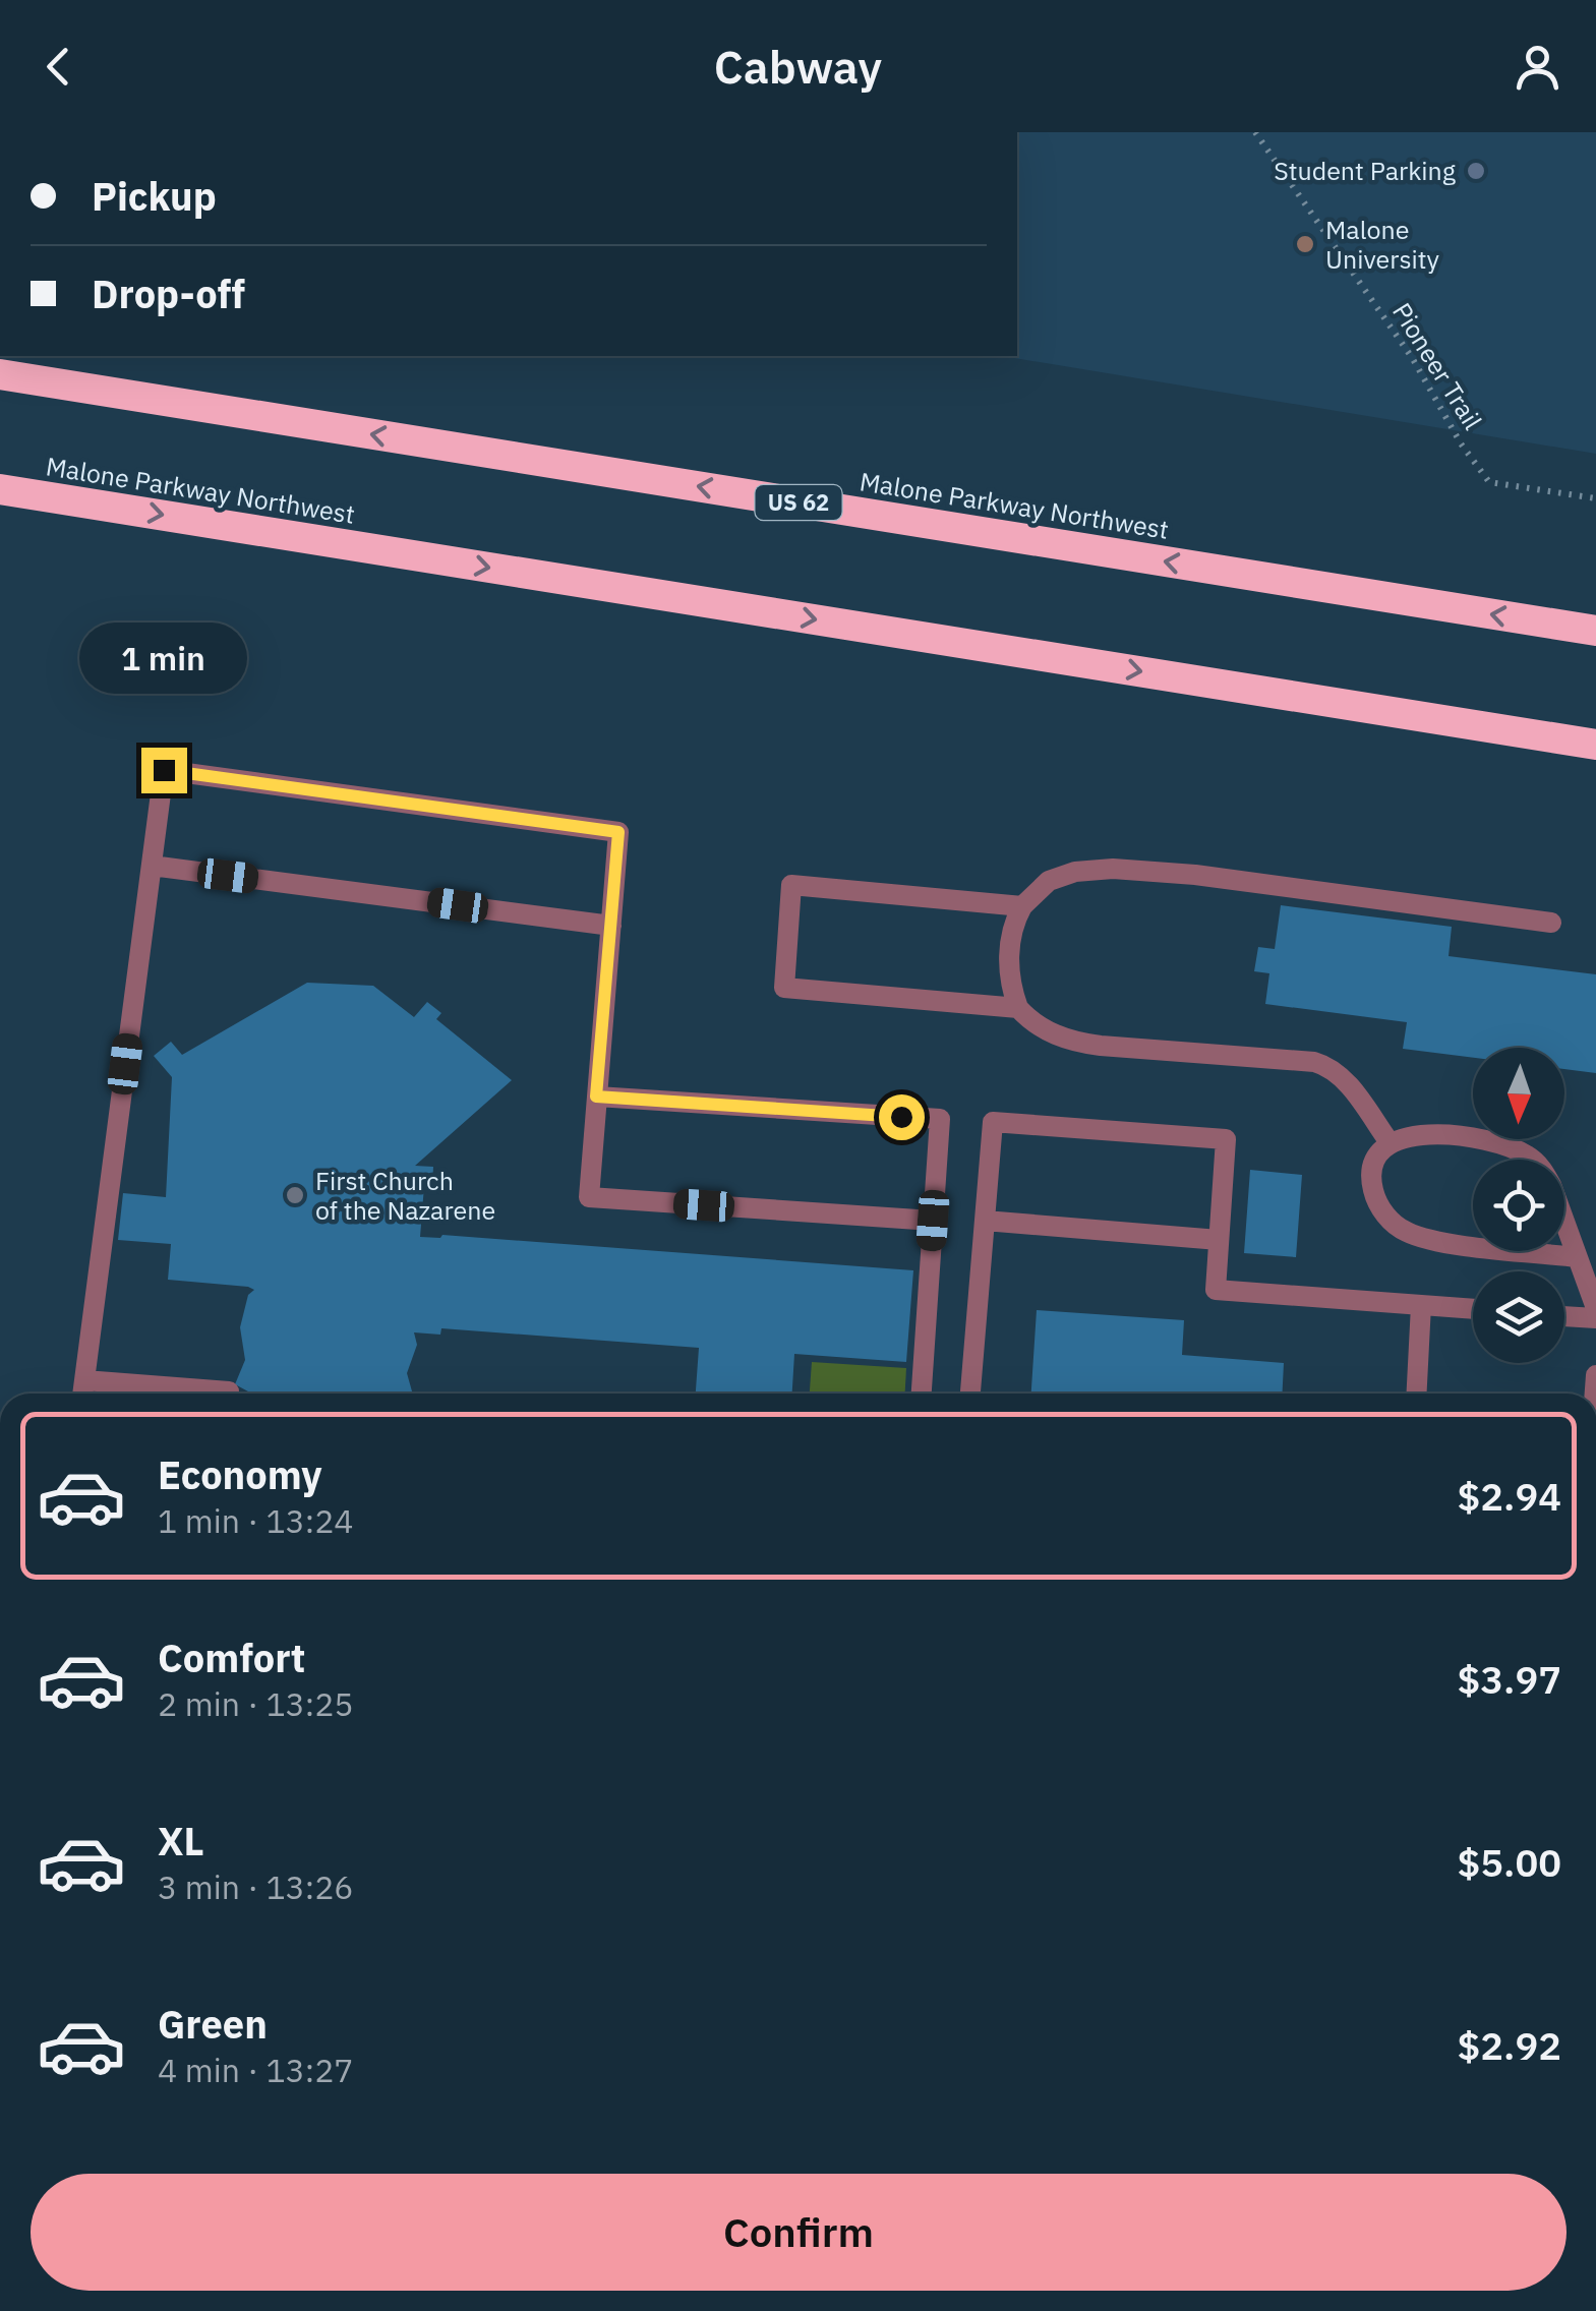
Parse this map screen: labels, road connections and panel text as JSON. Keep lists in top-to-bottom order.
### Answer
{
  "streets": {
    "highway": ["Malone Parkway Northwest", "US 62"],
    "path": ["Pioneer Trail"]
  },
  "places": ["Student Parking", "Malone University", "First Church of the Nazarene"],
  "north": "bottom",
  "page": {
    "header": "Cabway",
    "banner": ["Pickup", "Drop-off"],
    "bubble": "1 min",
    "list": [
      {
        "name": "Economy",
        "note": "1 min · 13:24",
        "value": "$2.94"
      },
      {
        "name": "Comfort",
        "note": "2 min · 13:25",
        "value": "$3.97"
      },
      {
        "name": "XL",
        "note": "3 min · 13:26",
        "value": "$5.00"
      },
      {
        "name": "Green",
        "note": "4 min · 13:27",
        "value": "$2.92"
      }
    ],
    "buttons": "Confirm"
  }
}
